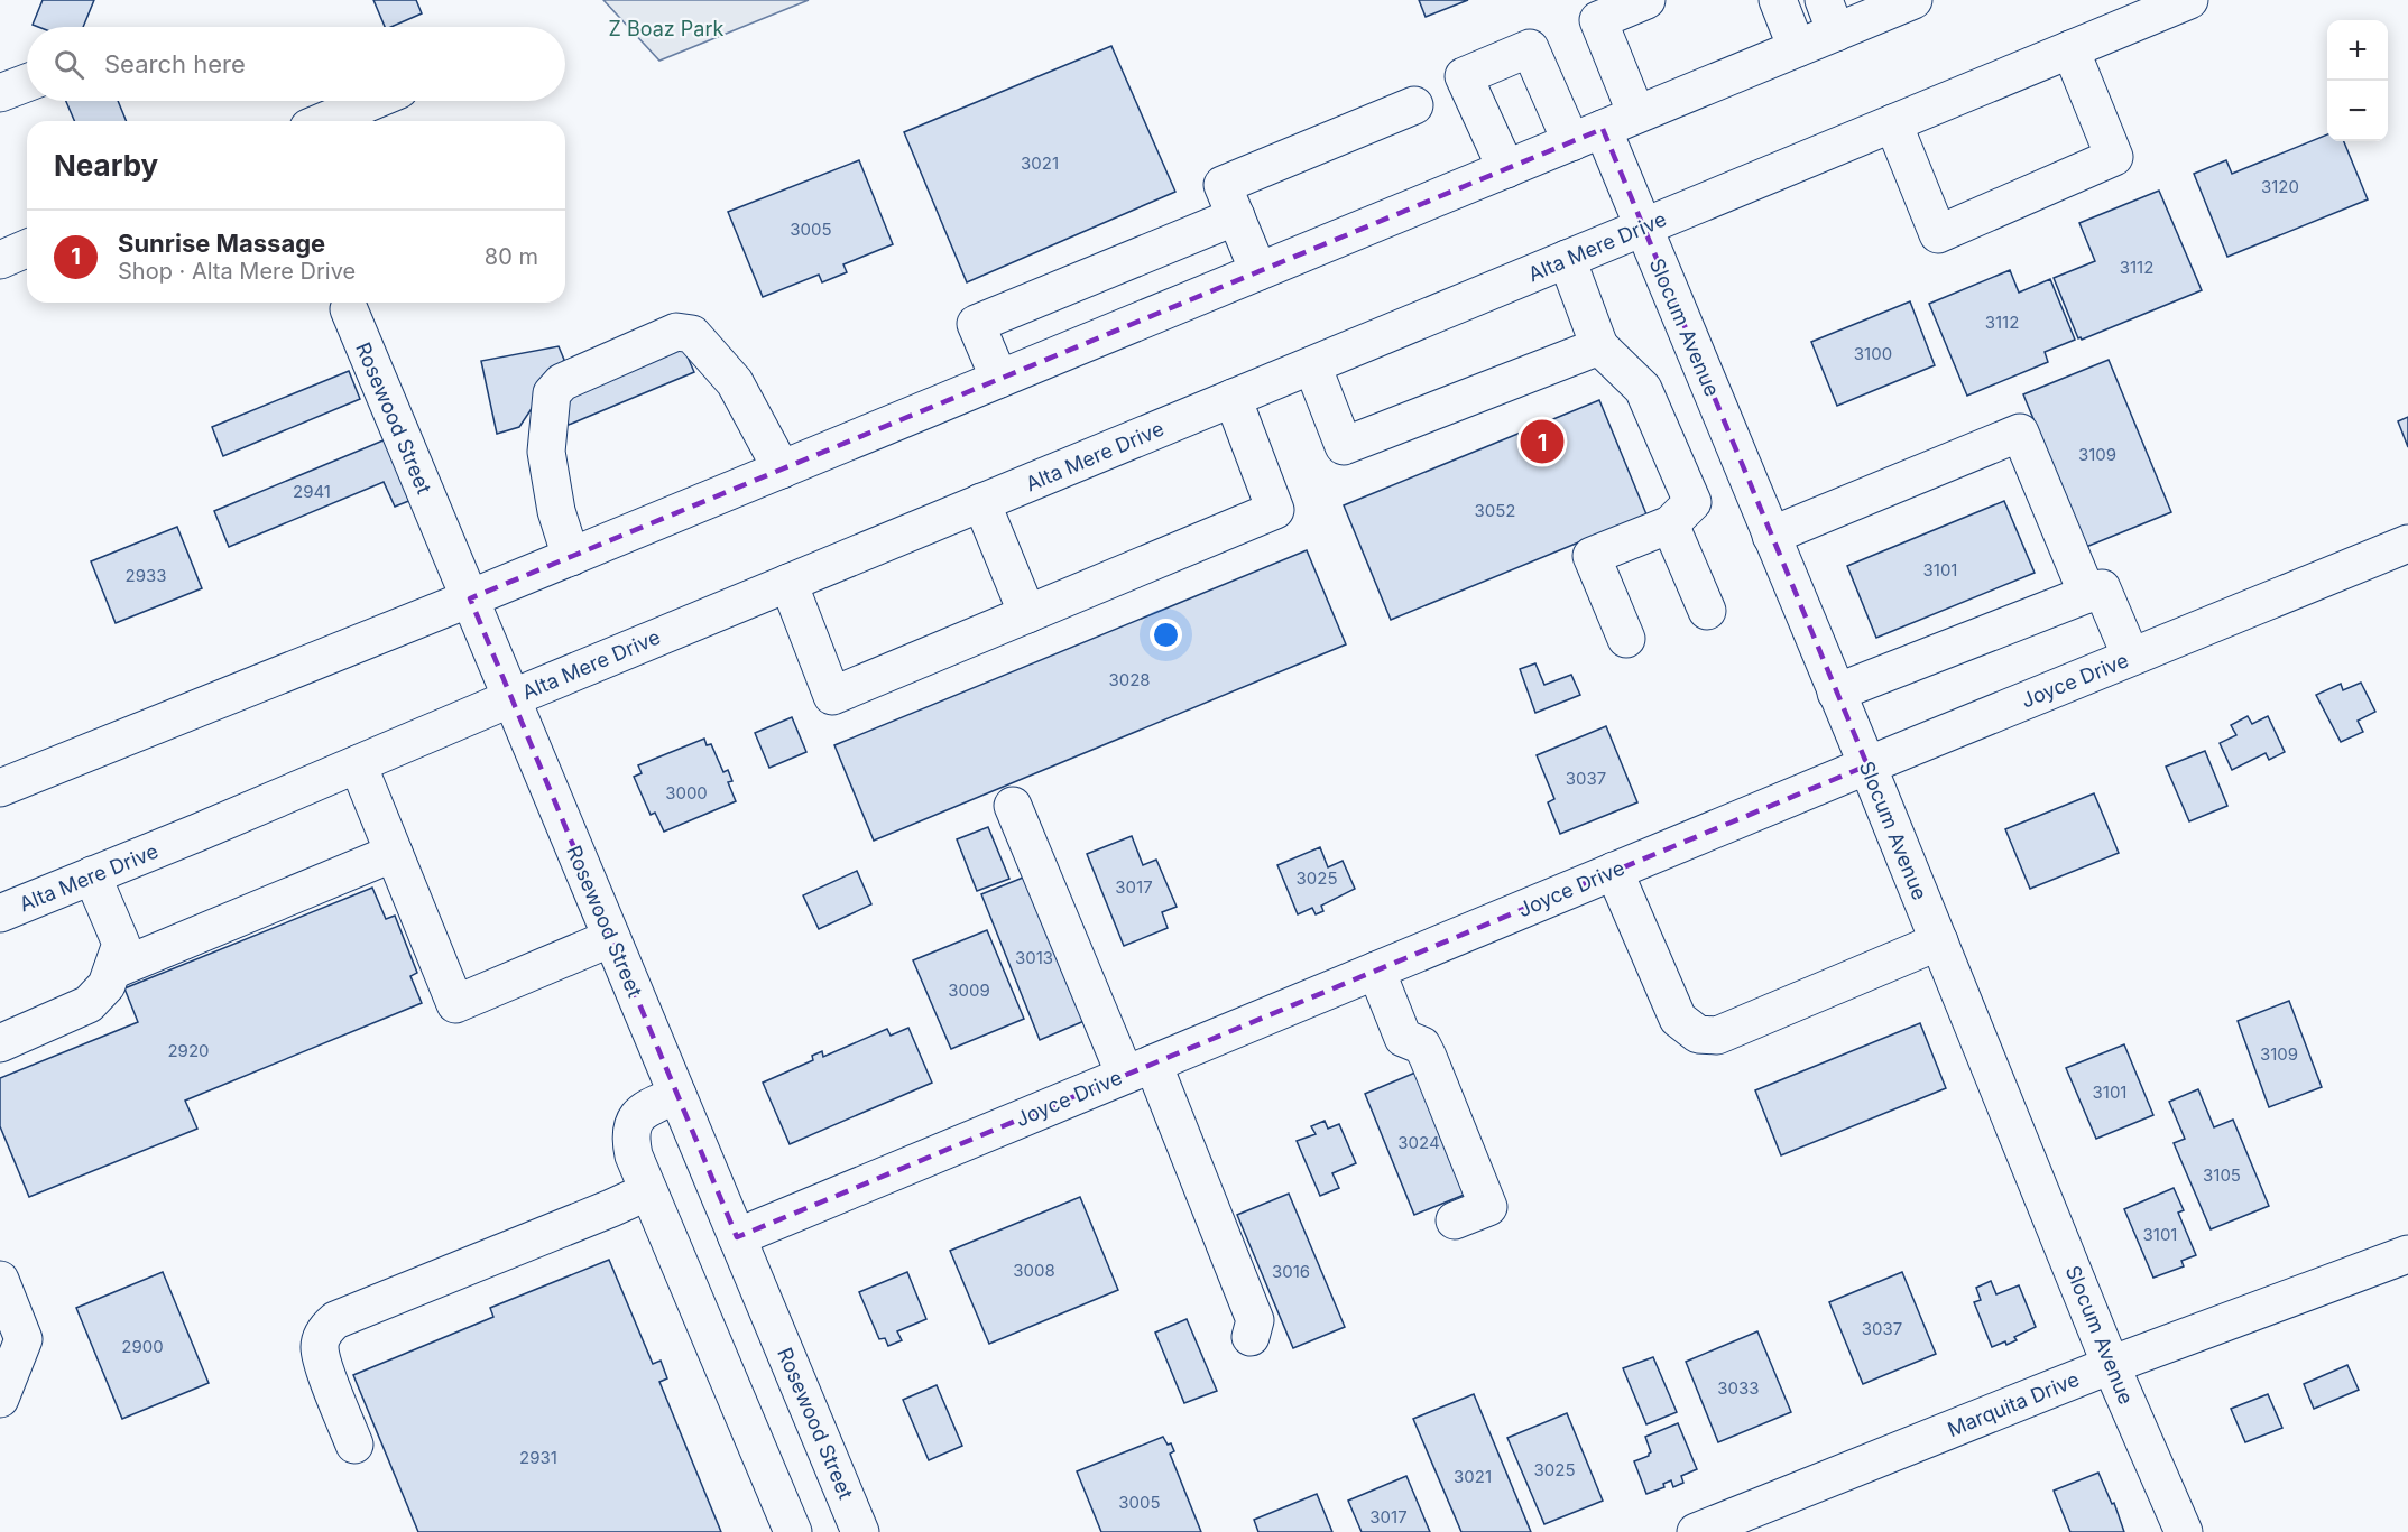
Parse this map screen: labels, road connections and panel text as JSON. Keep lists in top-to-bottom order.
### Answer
{
  "streets": {
    "street": [
      "Alta Mere Drive",
      "Slocum Avenue",
      "Rosewood Street",
      "Joyce Drive",
      "Marquita Drive"
    ]
  },
  "crossings": [
    ["Alta Mere Drive", "Slocum Avenue"],
    ["Alta Mere Drive", "Rosewood Street"],
    ["Slocum Avenue", "Joyce Drive"],
    ["Slocum Avenue", "Marquita Drive"],
    ["Rosewood Street", "Joyce Drive"]
  ],
  "parks": ["Z Boaz Park"],
  "house_numbers": [
    "3021",
    "3120",
    "3005",
    "3112",
    "3112",
    "3100",
    "3109",
    "2941",
    "3052",
    "3101",
    "2933",
    "3028",
    "3037",
    "3000",
    "3025",
    "3017",
    "3013",
    "3009",
    "2920",
    "3109",
    "3101",
    "3024",
    "3105",
    "3101",
    "3008",
    "3016",
    "3037",
    "2900",
    "3033",
    "2931",
    "3025",
    "3021",
    "3005",
    "3017"
  ],
  "page": {
    "map_buttons": ["+", "−"],
    "search": "Search here",
    "heading": "Nearby",
    "list": [
      {
        "mark": "1",
        "name": "Sunrise Massage",
        "note": "Shop · Alta Mere Drive",
        "value": "80 m"
      }
    ],
    "pins": "1"
  }
}
